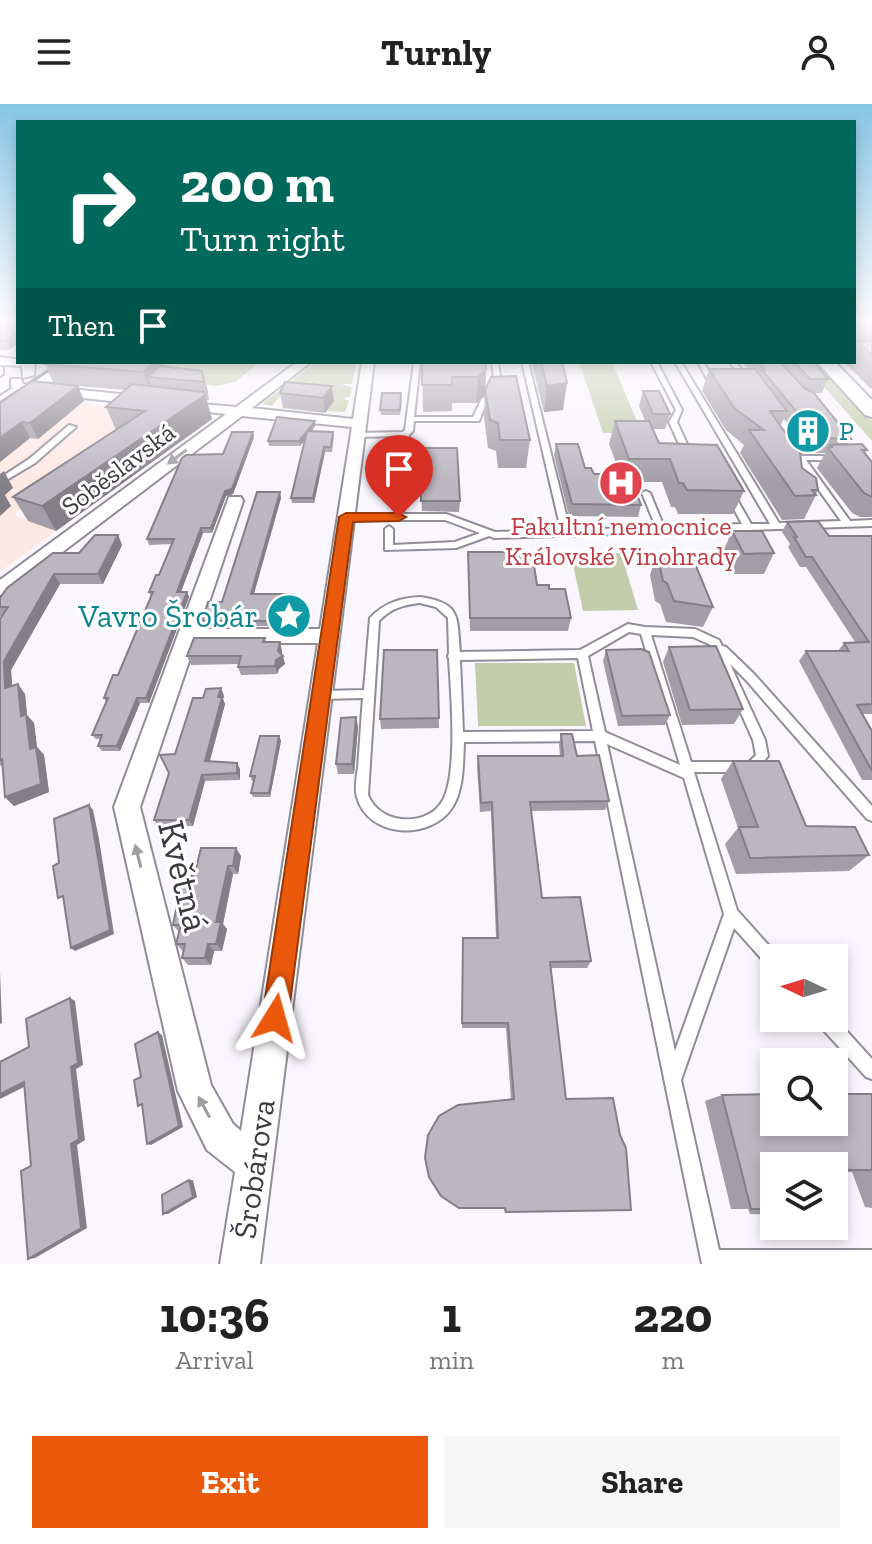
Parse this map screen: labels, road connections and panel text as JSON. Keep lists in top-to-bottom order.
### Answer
{
  "streets": {
    "street": ["Soběslavská", "Květná", "Šrobárova"]
  },
  "crossings": [
    ["Květná", "Šrobárova"]
  ],
  "one_way": ["Soběslavská", "Květná"],
  "places": {
    "building": ["P"],
    "hospital": ["Fakultní nemocnice Královské Vinohrady"],
    "place": ["Vavro Šrobár"]
  },
  "north": "left",
  "page": {
    "header": "Turnly",
    "turn": ["200 m", "Turn right"],
    "then": "Then",
    "eta": [
      "10:36",
      "Arrival",
      "1",
      "min",
      "220",
      "m"
    ],
    "buttons": ["Exit", "Share"]
  }
}
